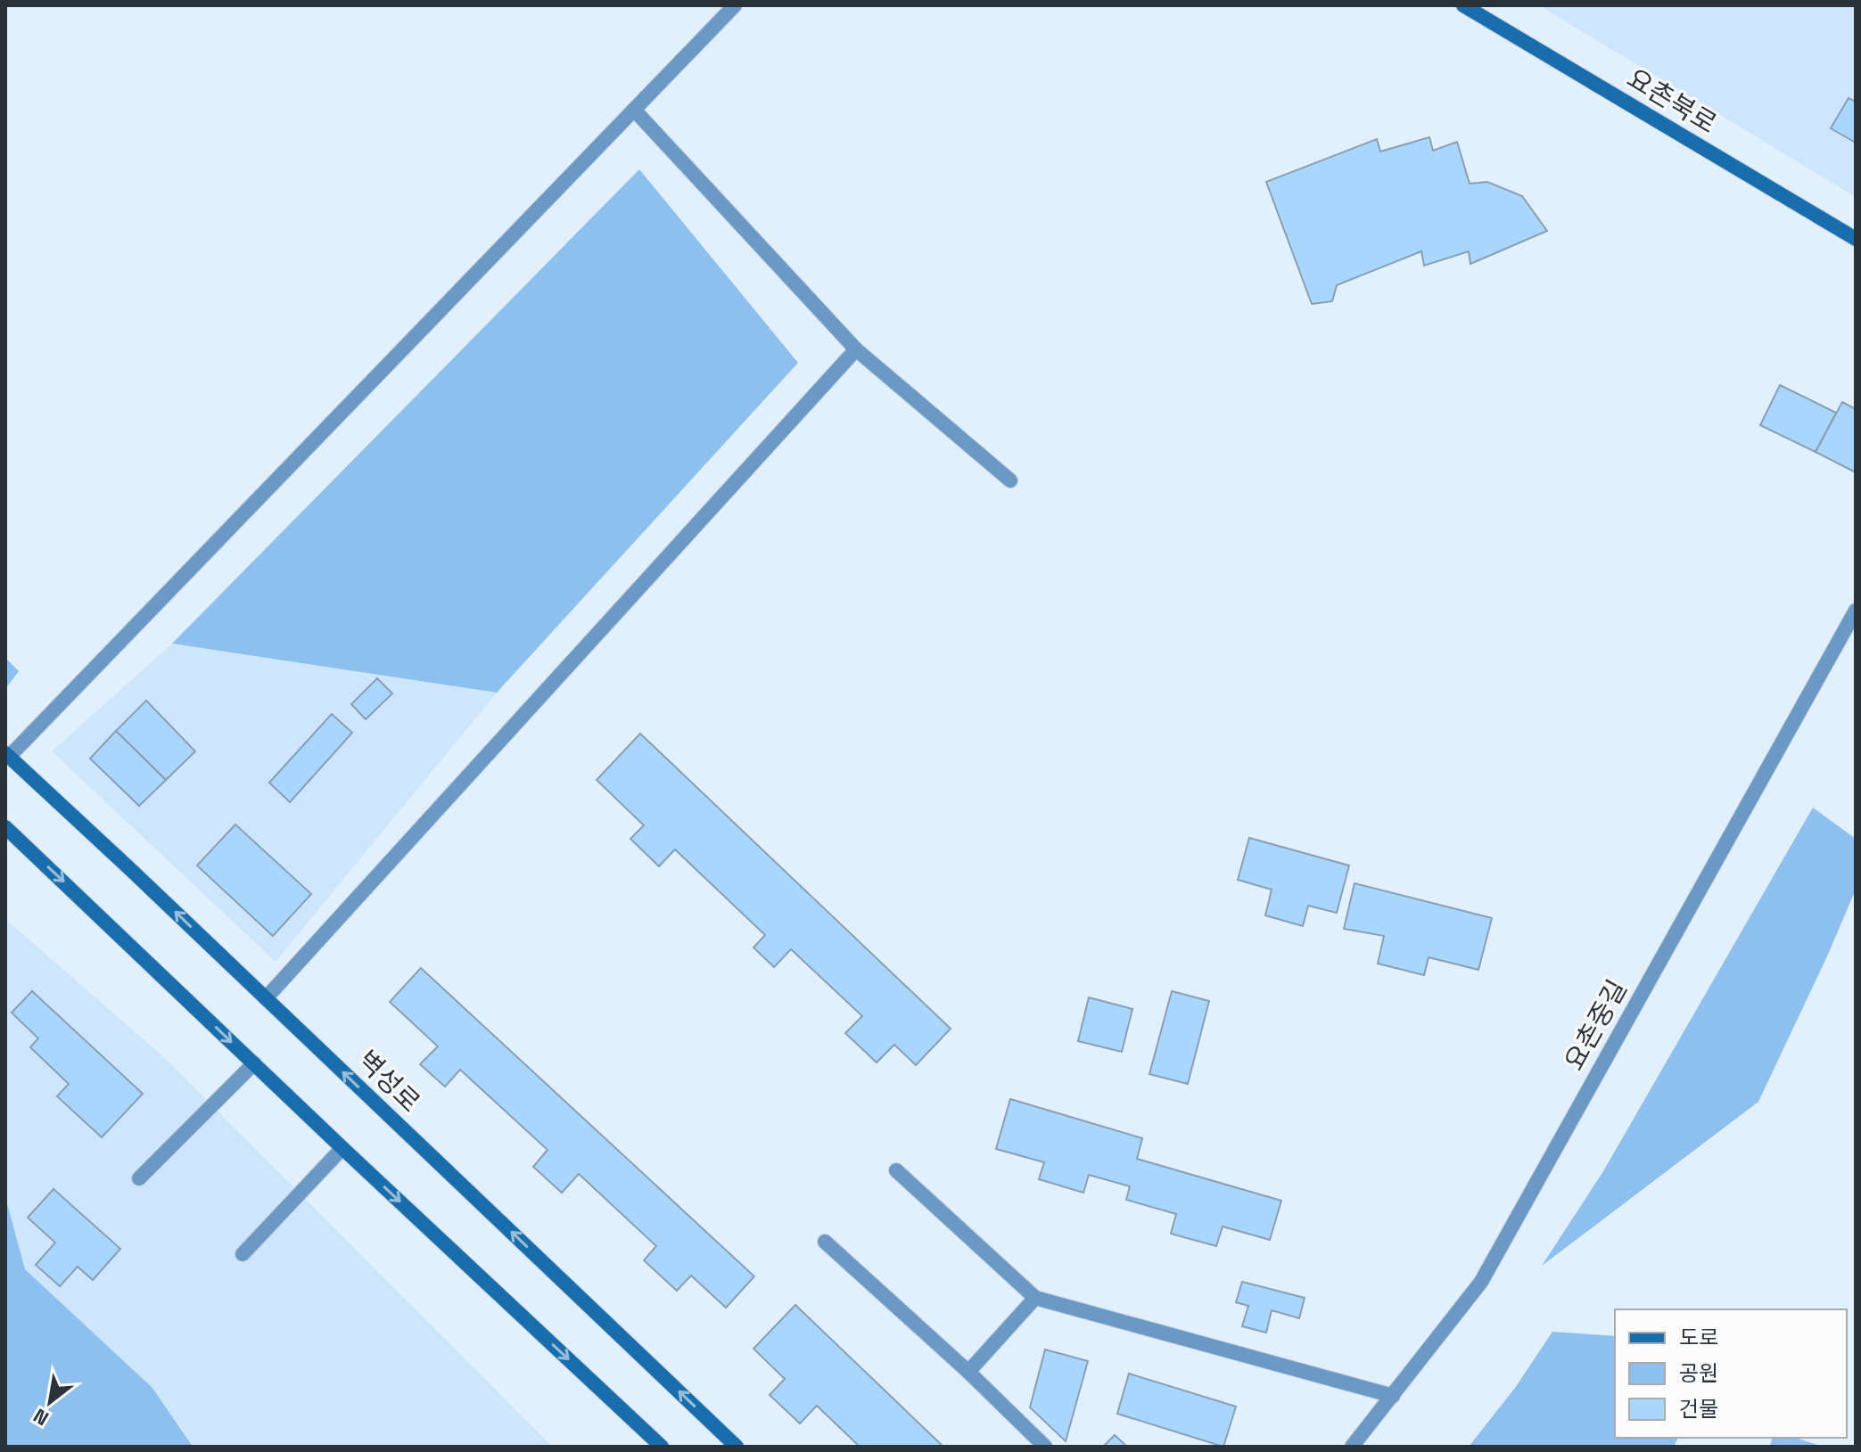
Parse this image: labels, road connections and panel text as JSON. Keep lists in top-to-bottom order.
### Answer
{
  "streets": {
    "main road": ["요촌북로", "벽성로"],
    "street": ["요촌중길"]
  },
  "legend": ["도로", "공원", "건물"],
  "north": "bottom left"
}
